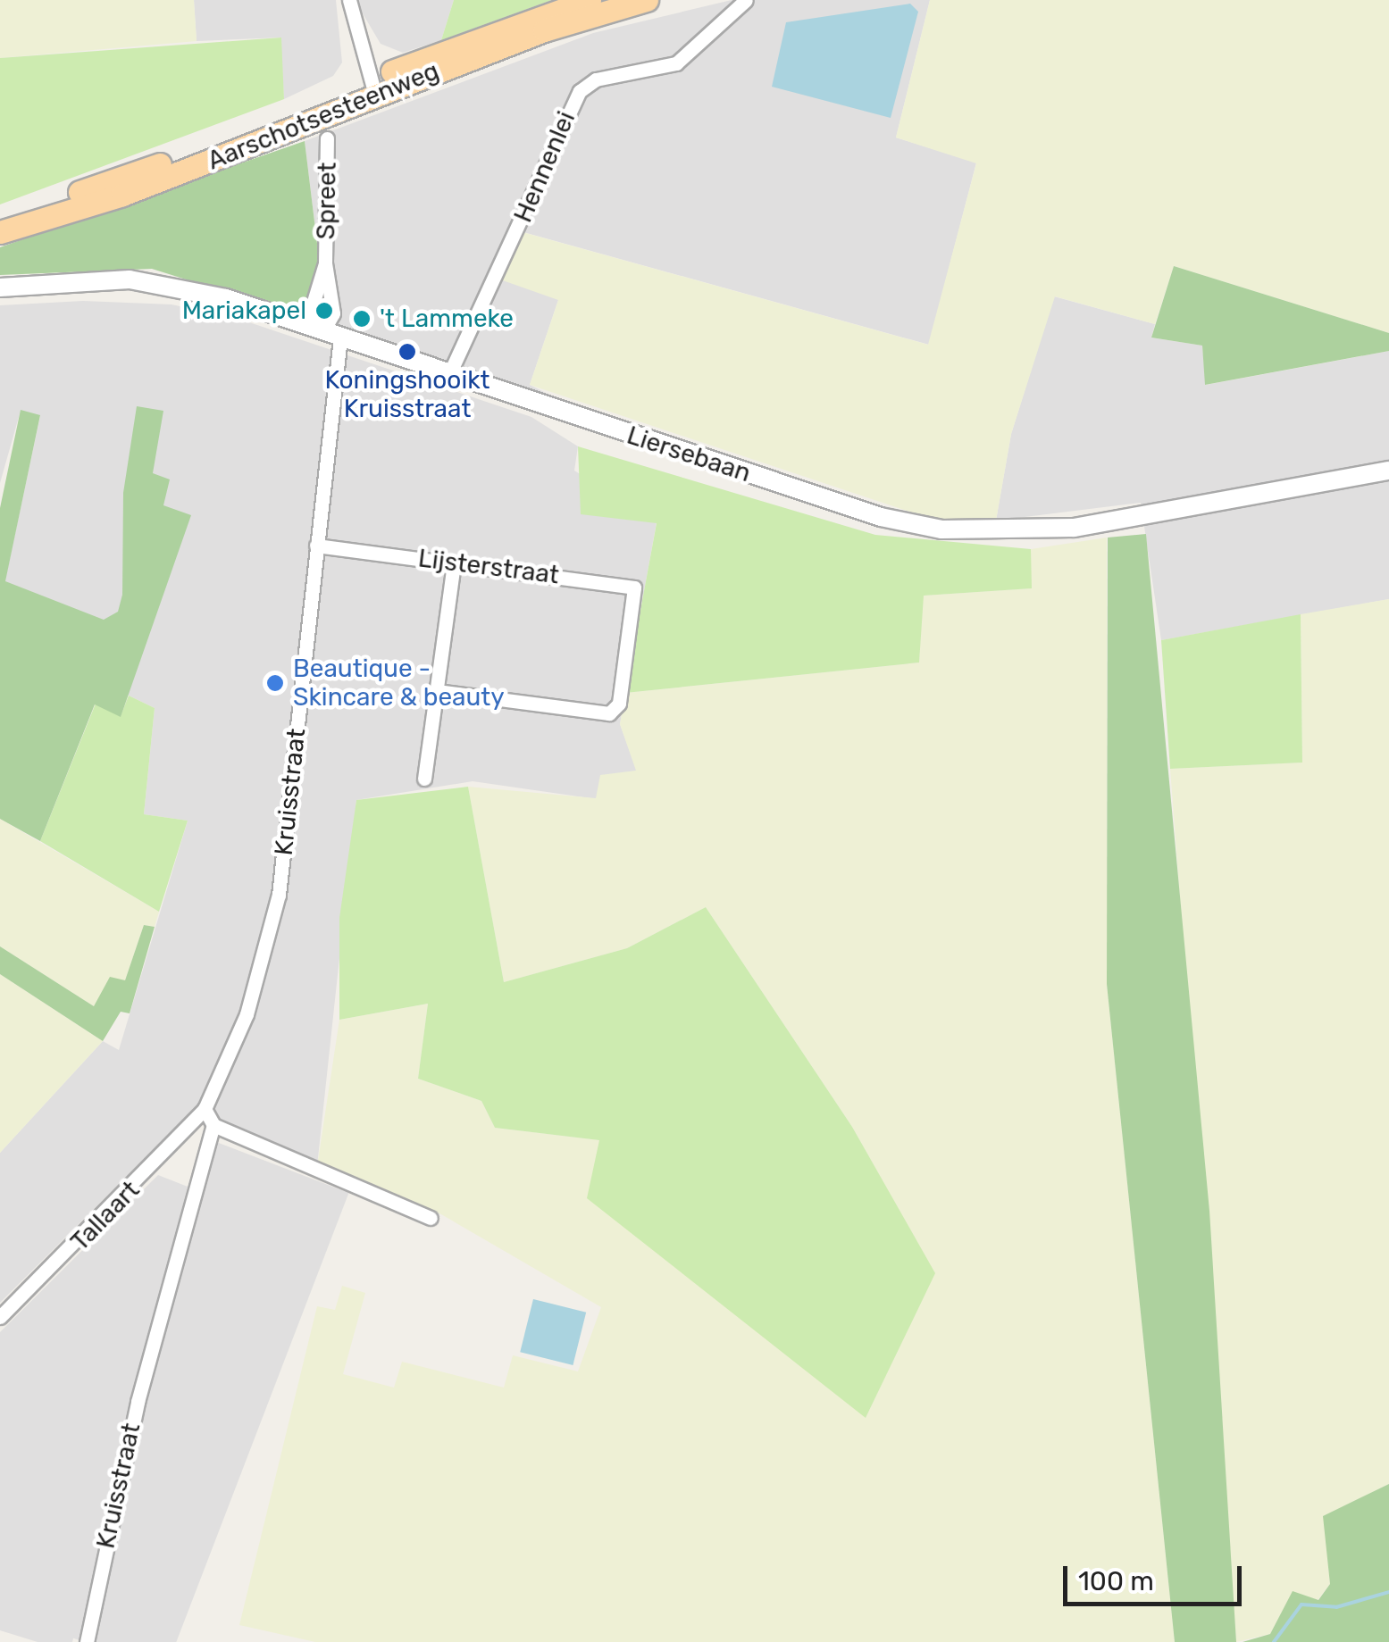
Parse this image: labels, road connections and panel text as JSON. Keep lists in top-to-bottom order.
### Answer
{
  "streets": {
    "main road": ["Aarschotsesteenweg"],
    "street": [
      "Hennenlei",
      "Spreet",
      "Liersebaan",
      "Lijsterstraat",
      "Kruisstraat",
      "Tallaart"
    ]
  },
  "crossings": [
    ["Hennenlei", "Liersebaan"],
    ["Spreet", "Liersebaan"],
    ["Spreet", "Kruisstraat"],
    ["Liersebaan", "Kruisstraat"],
    ["Lijsterstraat", "Kruisstraat"],
    ["Kruisstraat", "Tallaart"]
  ],
  "places": [
    "Mariakapel",
    "'t Lammeke",
    "Koningshooikt Kruisstraat",
    "Beautique - Skincare & beauty"
  ],
  "scale_bar": "100 m"
}
